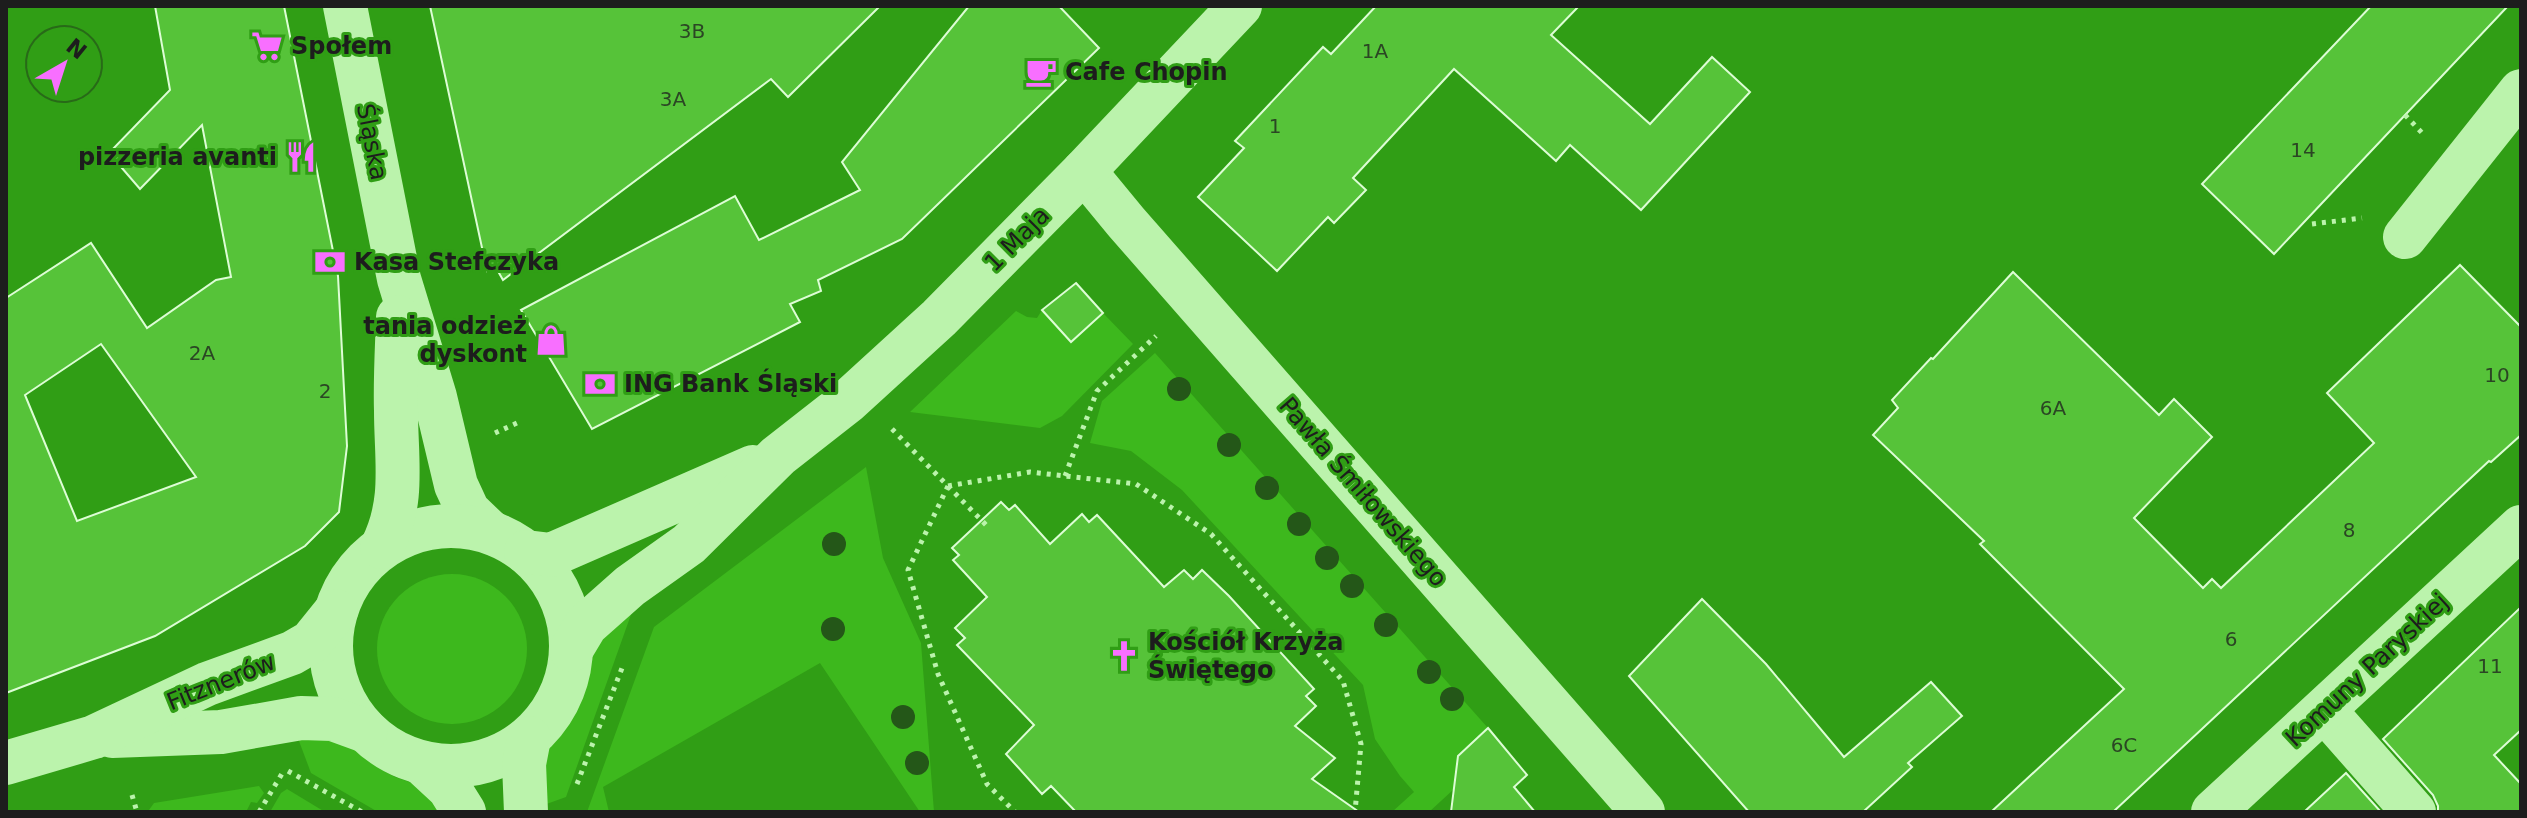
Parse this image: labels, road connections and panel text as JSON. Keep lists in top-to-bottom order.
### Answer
{
  "streets": {
    "street": [
      "Śląska",
      "1 Maja",
      "Pawła Śmiłowskiego",
      "Komuny Paryskiej",
      "Fitznerów"
    ]
  },
  "crossings": [
    ["Śląska", "1 Maja"],
    ["Śląska", "Fitznerów"],
    ["1 Maja", "Pawła Śmiłowskiego"],
    ["1 Maja", "Fitznerów"]
  ],
  "places": {
    "supermarket": ["Społem"],
    "cafe": ["Cafe Chopin"],
    "restaurant": ["pizzeria avanti"],
    "bank": ["Kasa Stefczyka", "ING Bank Śląski"],
    "shop": ["tania odzież dyskont"],
    "church": ["Kościół Krzyża Świętego"]
  },
  "house_numbers": [
    "3B",
    "1A",
    "3A",
    "1",
    "14",
    "2A",
    "10",
    "2",
    "6A",
    "8",
    "6",
    "11",
    "6C"
  ],
  "north": "top right"
}
